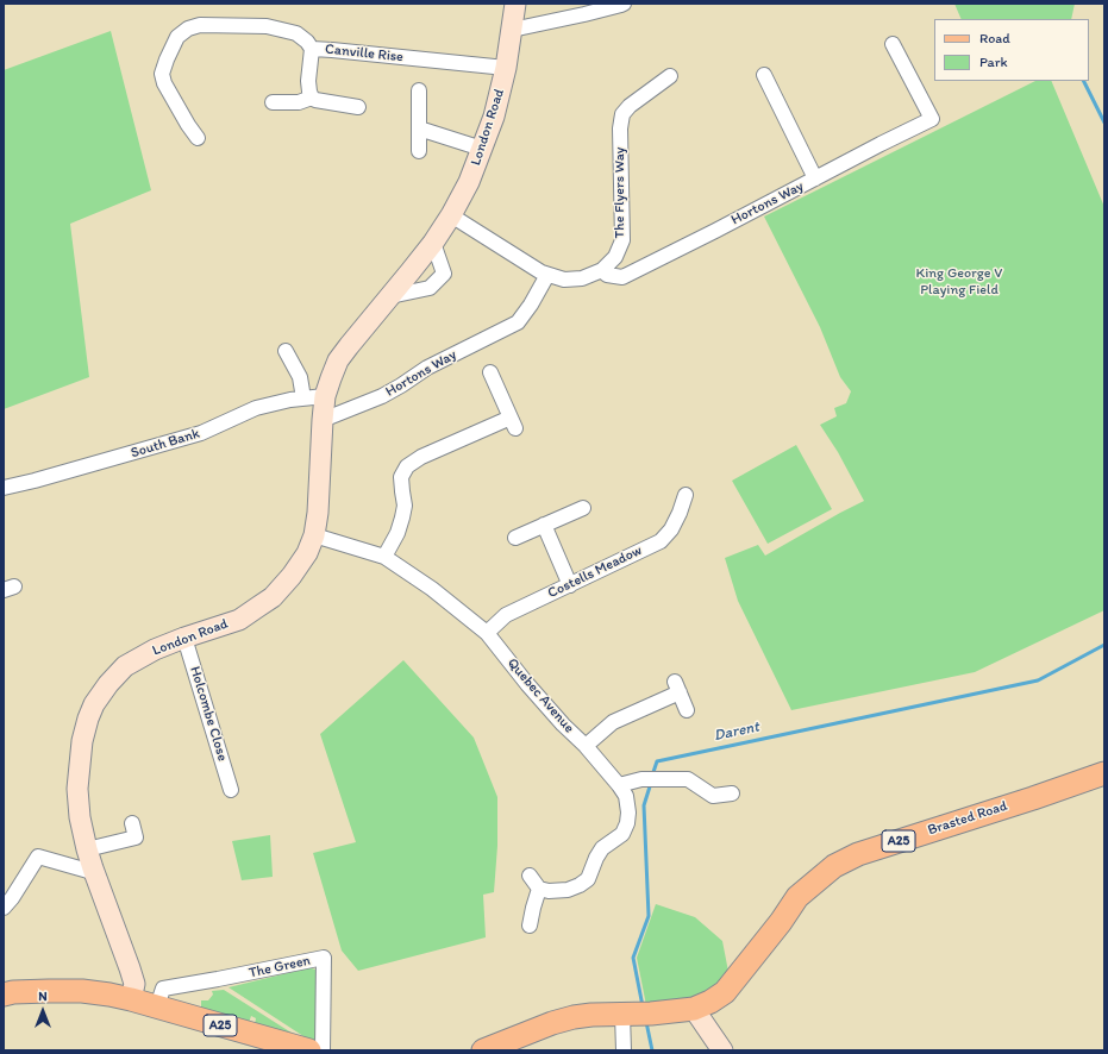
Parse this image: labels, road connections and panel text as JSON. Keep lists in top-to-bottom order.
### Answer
{
  "streets": {
    "main road": ["Brasted Road", "A25"],
    "street": [
      "Canville Rise",
      "London Road",
      "The Flyers Way",
      "Hortons Way",
      "South Bank",
      "Costells Meadow",
      "Quebec Avenue",
      "Holcombe Close",
      "The Green"
    ]
  },
  "crossings": [
    ["Canville Rise", "London Road"],
    ["London Road", "The Flyers Way"],
    ["London Road", "Hortons Way"],
    ["London Road", "South Bank"],
    ["London Road", "Quebec Avenue"],
    ["London Road", "Holcombe Close"],
    ["London Road", "A25"],
    ["The Flyers Way", "Hortons Way"],
    ["Costells Meadow", "Quebec Avenue"],
    ["Brasted Road", "A25"],
    ["A25", "The Green"]
  ],
  "water": ["Darent"],
  "parks": ["King George V Playing Field"],
  "legend": ["Road", "Park"],
  "north": "top"
}
